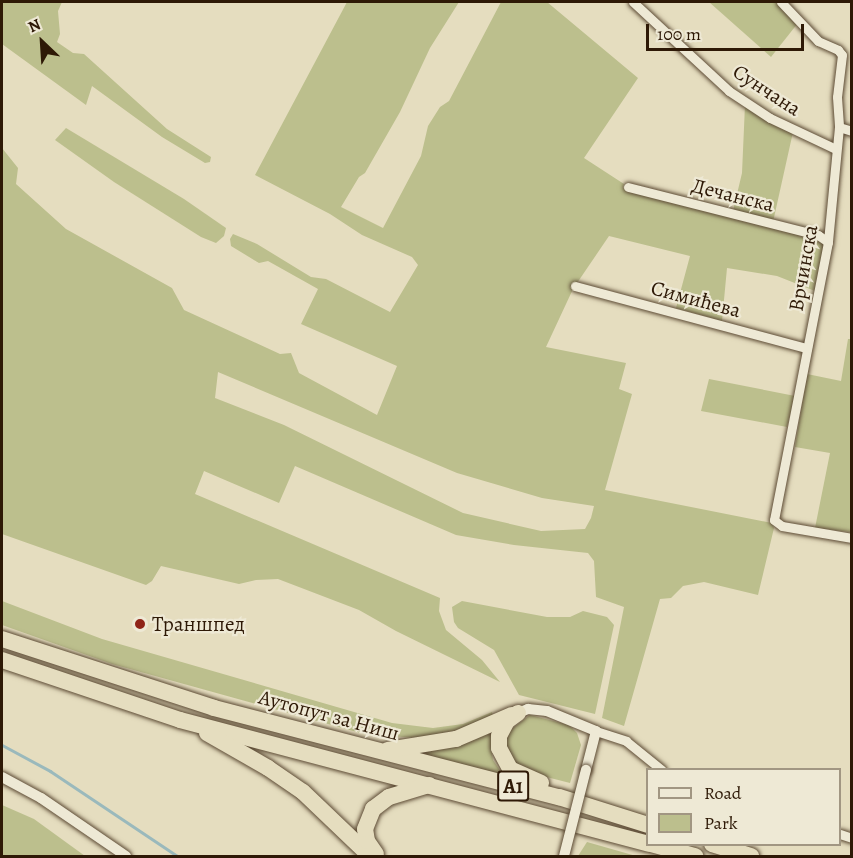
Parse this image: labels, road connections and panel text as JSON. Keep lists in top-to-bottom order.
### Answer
{
  "streets": {
    "highway": ["Аутопут за Ниш", "A1"],
    "street": [
      "Сунчана",
      "Дечанска",
      "Врчинска",
      "Симићева"
    ]
  },
  "crossings": [
    ["Сунчана", "Врчинска"],
    ["Дечанска", "Врчинска"],
    ["Врчинска", "Симићева"]
  ],
  "places": ["Траншпед"],
  "legend": ["Road", "Park"],
  "scale_bar": "100 m",
  "north": "top left"
}
